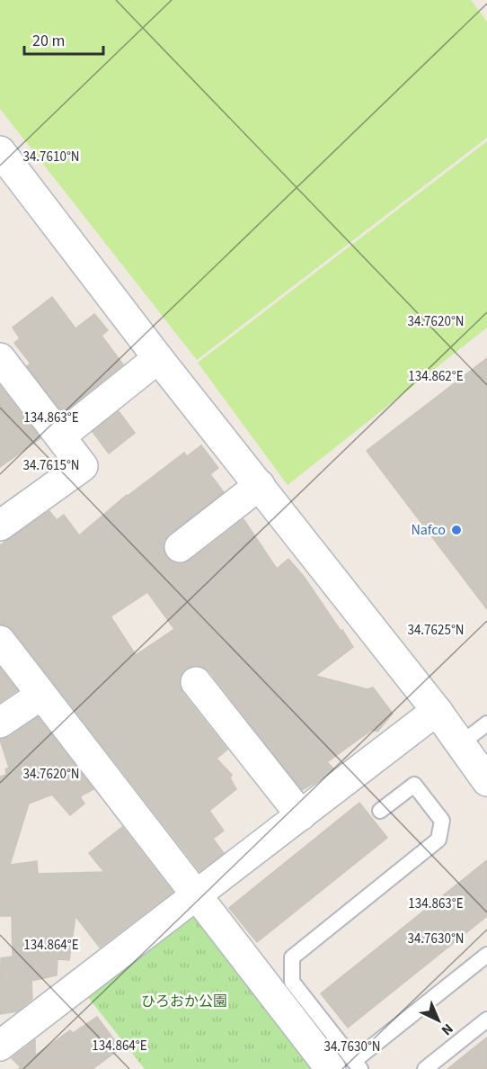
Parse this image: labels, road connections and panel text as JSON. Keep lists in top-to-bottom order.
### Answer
{
  "parks": ["ひろおか公園"],
  "places": ["Nafco"],
  "scale_bar": "20 m",
  "north": "bottom right",
  "coordinates": [
    "34.7610°N",
    "34.7620°N",
    "134.862°E",
    "134.863°E",
    "34.7615°N",
    "34.7625°N",
    "34.7630°N",
    "134.864°E"
  ]
}
